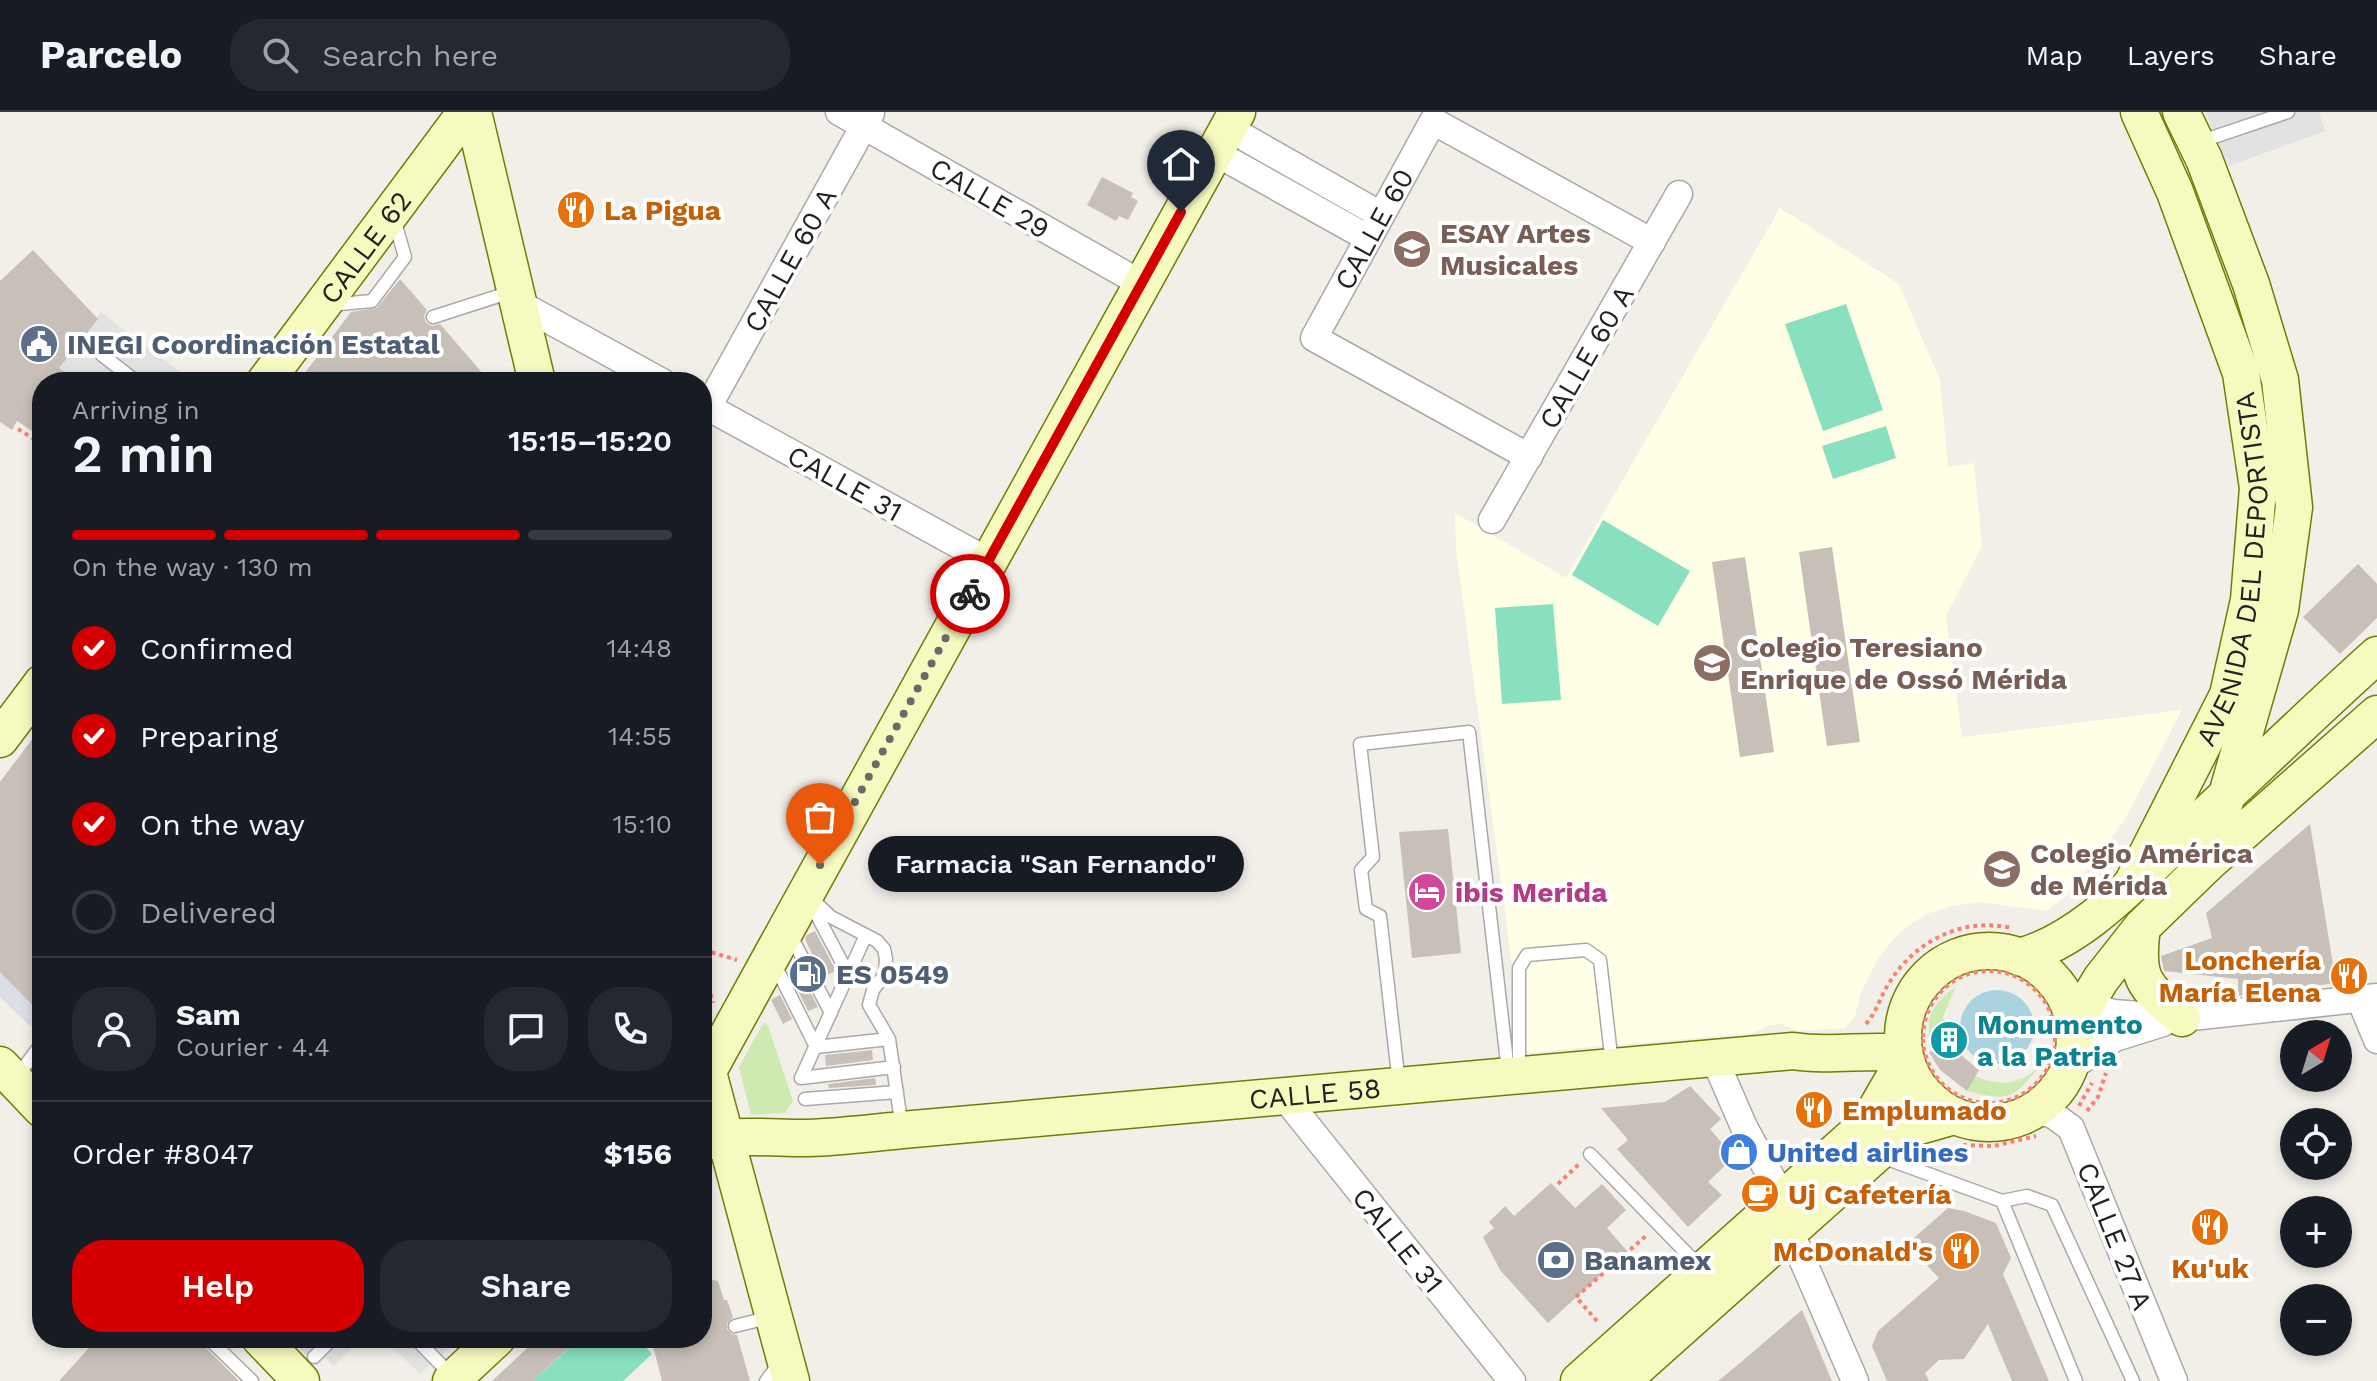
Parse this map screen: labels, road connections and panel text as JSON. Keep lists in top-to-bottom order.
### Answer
{
  "streets": {
    "main road": ["CALLE 62", "AVENIDA DEL DEPORTISTA", "CALLE 58"],
    "street": [
      "CALLE 29",
      "CALLE 60",
      "CALLE 60 A",
      "CALLE 31",
      "CALLE 27 A"
    ]
  },
  "crossings": [
    ["CALLE 29", "CALLE 60 A"],
    ["CALLE 60", "CALLE 60 A"],
    ["CALLE 31", "CALLE 58"]
  ],
  "places": {
    "restaurant": [
      "La Pigua",
      "Lonchería María Elena",
      "Emplumado",
      "Ku'uk",
      "McDonald's"
    ],
    "school or university": ["ESAY Artes Musicales", "Colegio Teresiano Enrique de Ossó Mérida", "Colegio América de Mérida"],
    "public building": ["INEGI Coordinación Estatal"],
    "other": ["Farmacia \"San Fernando\""],
    "hotel": ["ibis Merida"],
    "fuel station": ["ES 0549"],
    "building": ["Monumento a la Patria"],
    "shop": ["United airlines"],
    "cafe": ["Uj Cafetería"],
    "bank": ["Banamex"]
  },
  "north": "top right",
  "page": {
    "header": "Parcelo",
    "search": "Search here",
    "nav": ["Map", "Layers", "Share"],
    "heading": ["2 min", "Arriving in", "15:15–15:20"],
    "panel": [
      "Sam",
      "Courier · 4.4",
      "Order #8047",
      "$156"
    ],
    "bar": "On the way · 130 m",
    "list": [
      ["Confirmed", "14:48"],
      ["Preparing", "14:55"],
      ["On the way", "15:10"],
      "Delivered"
    ],
    "bubble": "Farmacia \"San Fernando\"",
    "map_buttons": ["+", "−"],
    "buttons": ["Help", "Share"]
  }
}
